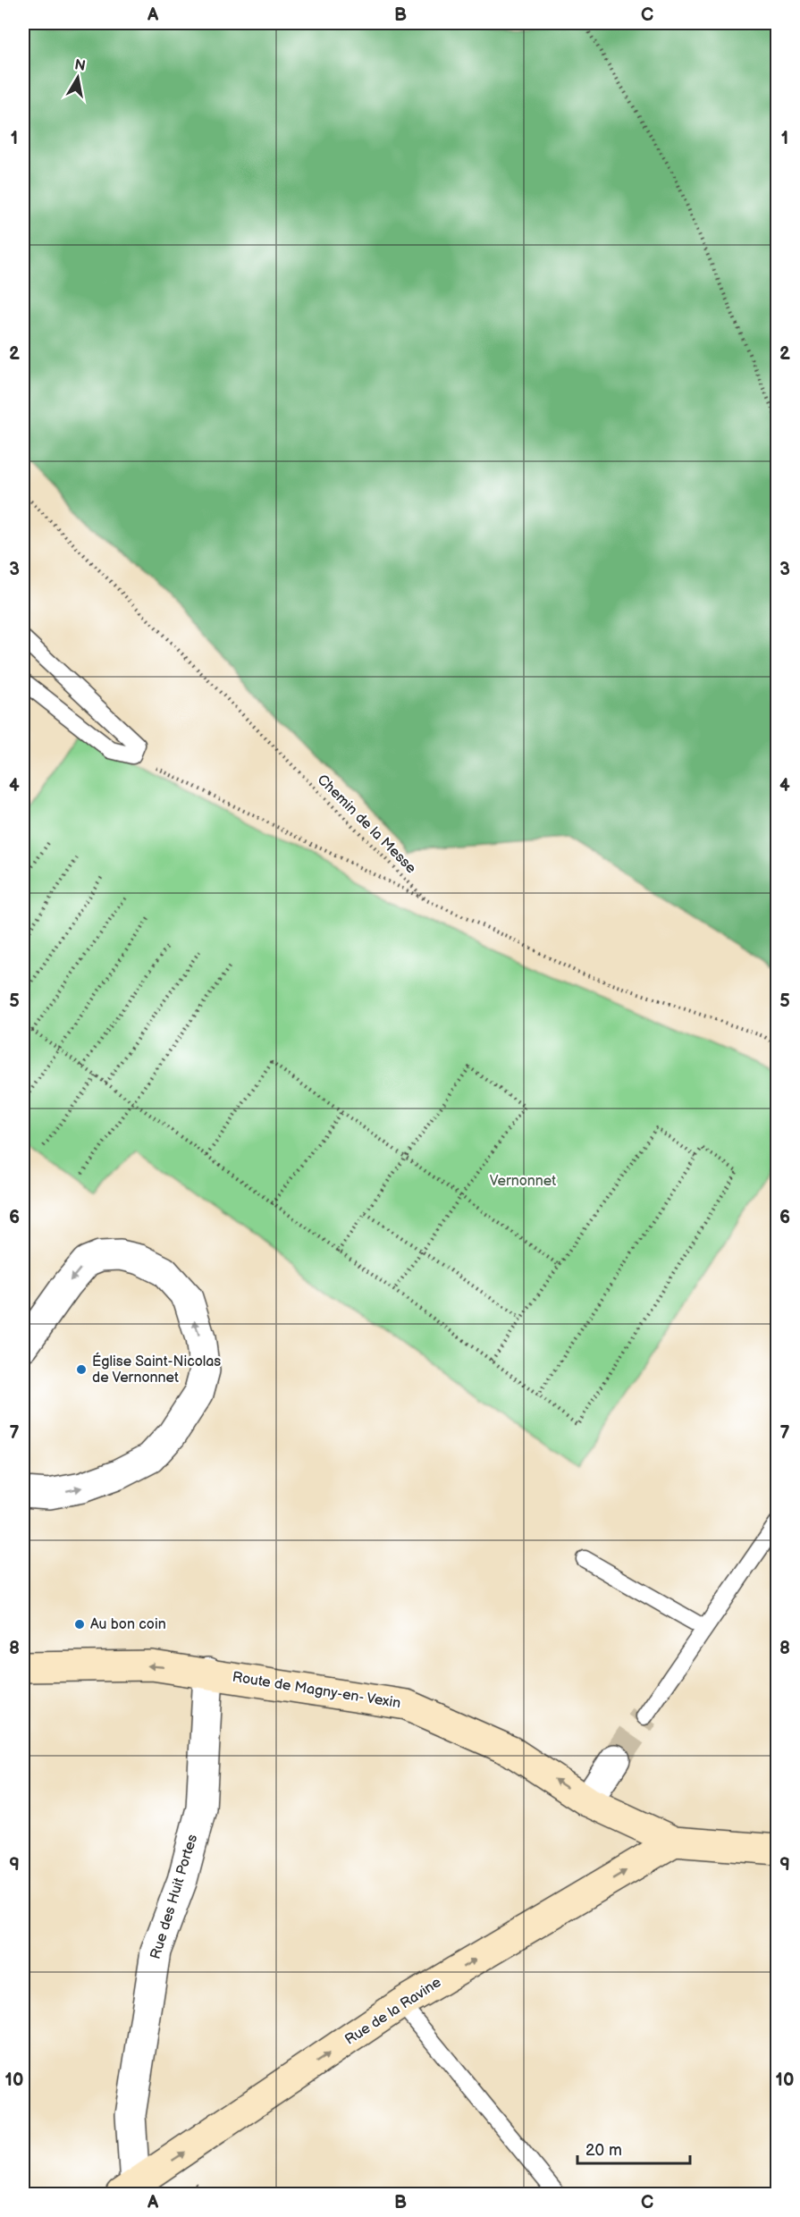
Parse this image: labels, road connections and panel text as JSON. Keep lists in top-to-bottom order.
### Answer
{
  "streets": {
    "main road": ["Route de Magny-en- Vexin", "Rue de la Ravine"],
    "street": ["Rue des Huit Portes"],
    "path": ["Chemin de la Messe"]
  },
  "crossings": [
    ["Route de Magny-en- Vexin", "Rue des Huit Portes"],
    ["Route de Magny-en- Vexin", "Rue de la Ravine"],
    ["Rue des Huit Portes", "Rue de la Ravine"]
  ],
  "one_way": ["Route de Magny-en- Vexin", "Rue de la Ravine"],
  "parks": ["Vernonnet"],
  "places": ["Église Saint-Nicolas de Vernonnet", "Au bon coin"],
  "scale_bar": "20 m",
  "north": "top",
  "grid": {
    "columns": ["A", "B", "C"],
    "rows": [
      "1",
      "2",
      "3",
      "4",
      "5",
      "6",
      "7",
      "8",
      "9",
      "10"
    ]
  }
}
